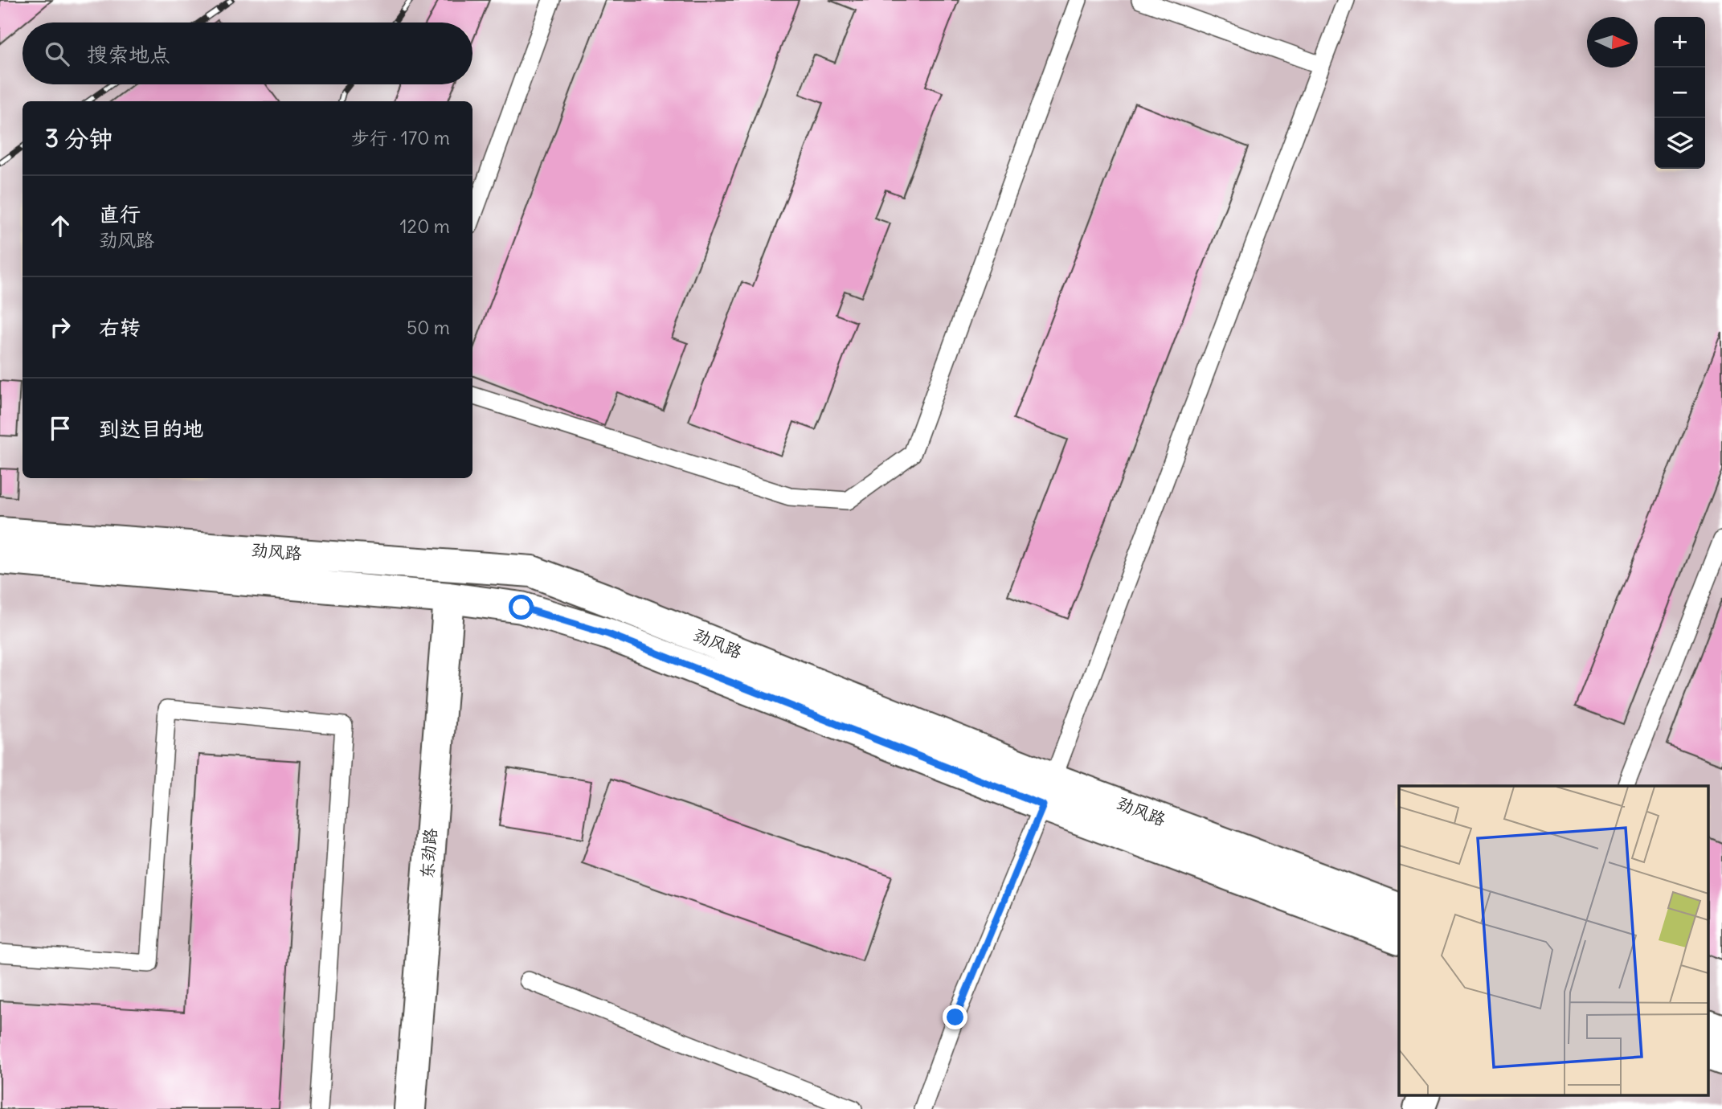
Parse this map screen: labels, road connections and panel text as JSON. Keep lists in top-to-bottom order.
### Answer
{
  "streets": {
    "street": ["劲风路", "东劲路"]
  },
  "crossings": [
    ["劲风路", "东劲路"]
  ],
  "north": "right",
  "page": {
    "map_buttons": ["+", "−"],
    "search": "搜索地点",
    "heading": ["3 分钟", "步行 · 170 m"],
    "list": [
      ["直行", "劲风路", "120 m"],
      ["右转", "50 m"],
      "到达目的地"
    ]
  }
}
